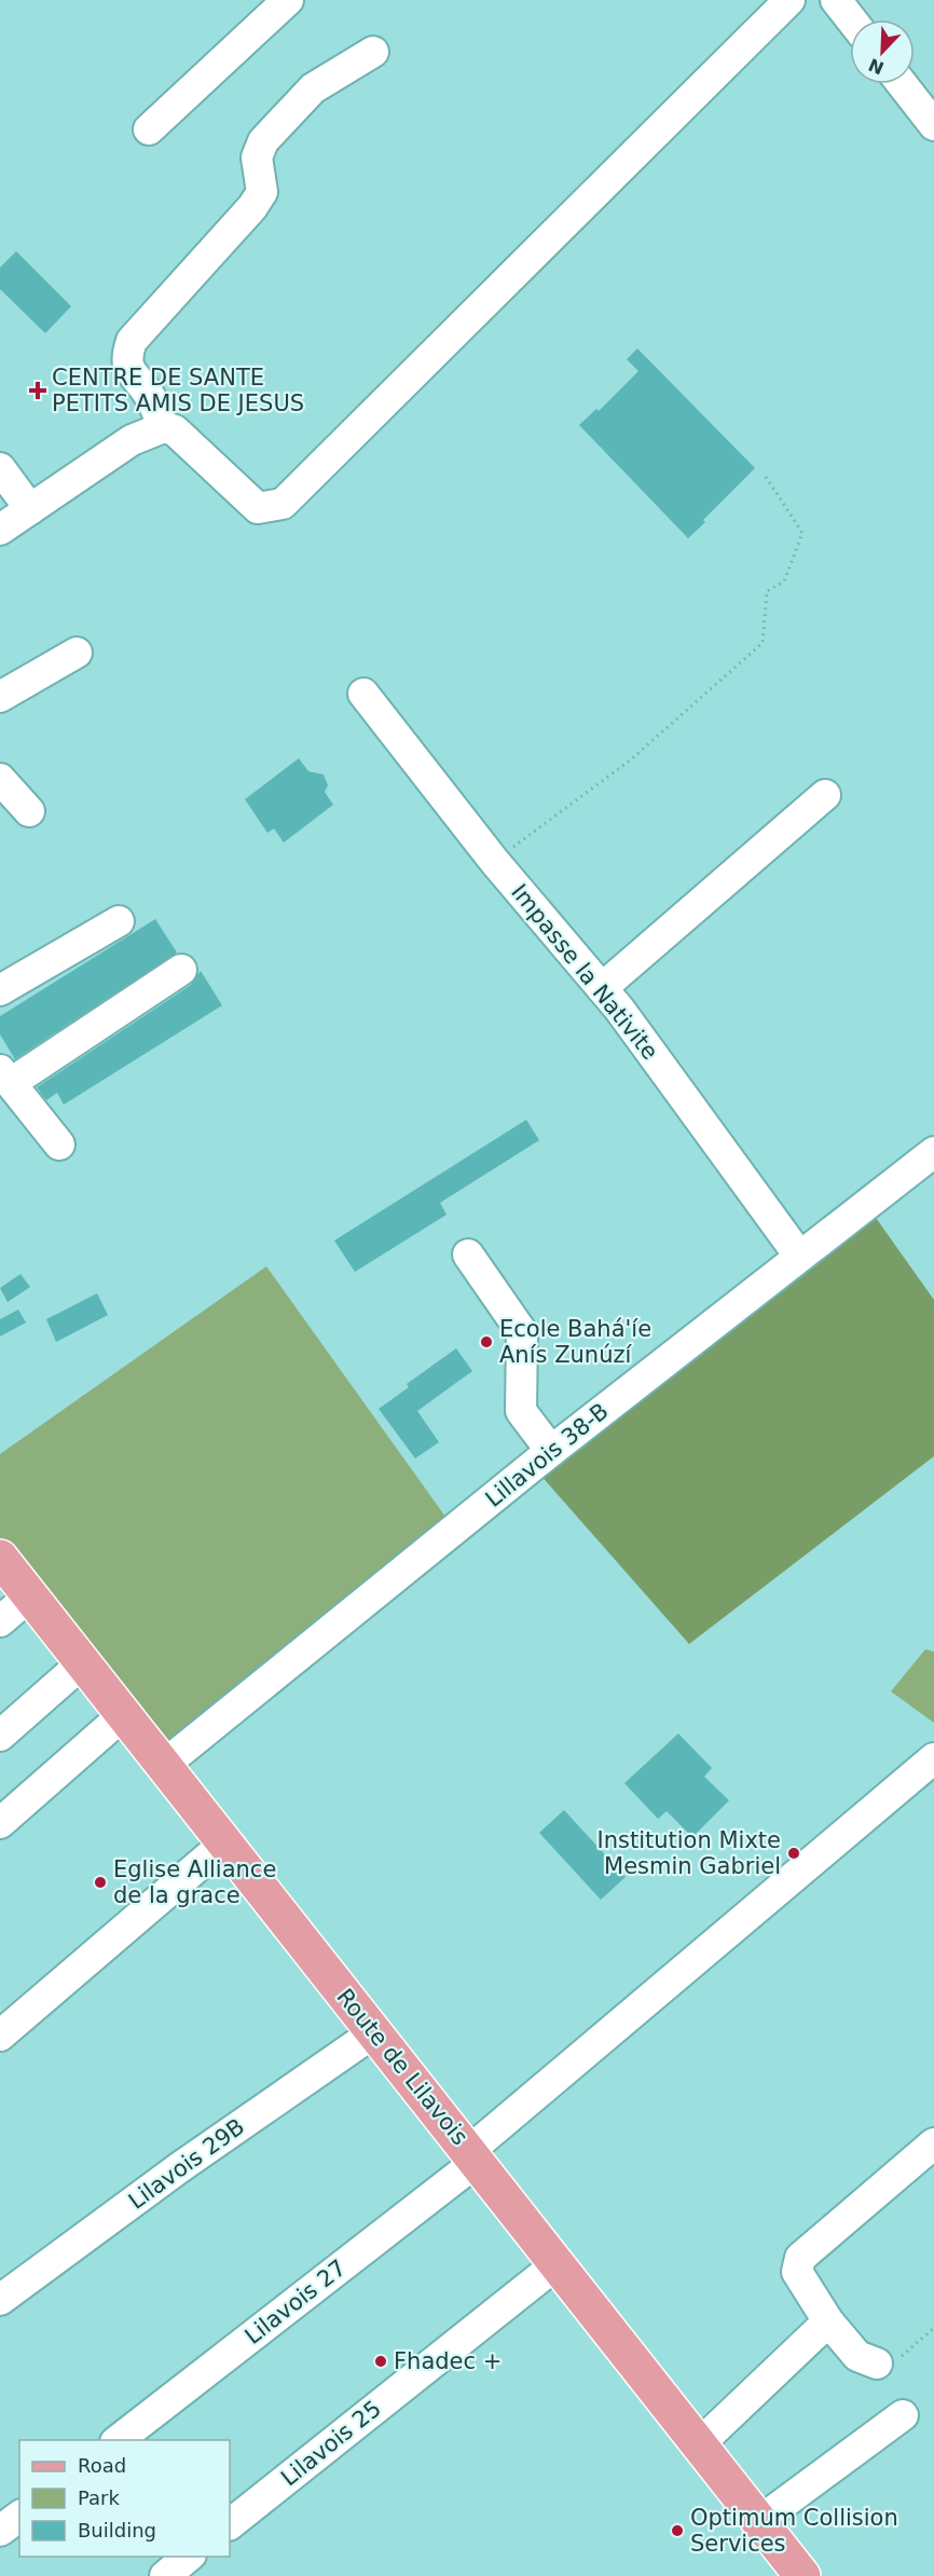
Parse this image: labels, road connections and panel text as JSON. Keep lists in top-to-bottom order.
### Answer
{
  "streets": {
    "main road": ["Route de Lilavois"],
    "street": [
      "Impasse la Nativite",
      "Lillavois 38-B",
      "Lilavois 29B",
      "Lilavois 27",
      "Lilavois 25"
    ]
  },
  "crossings": [
    ["Impasse la Nativite", "Lillavois 38-B"],
    ["Lillavois 38-B", "Route de Lilavois"],
    ["Route de Lilavois", "Lilavois 29B"],
    ["Route de Lilavois", "Lilavois 27"],
    ["Route de Lilavois", "Lilavois 25"]
  ],
  "places": {
    "health": ["CENTRE DE SANTE PETITS AMIS DE JESUS"],
    "other": [
      "Ecole Bahá'íe Anís Zunúzí",
      "Institution Mixte Mesmin Gabriel",
      "Eglise Alliance de la grace",
      "Fhadec +",
      "Optimum Collision Services"
    ]
  },
  "legend": ["Road", "Park", "Building"],
  "north": "bottom left"
}
